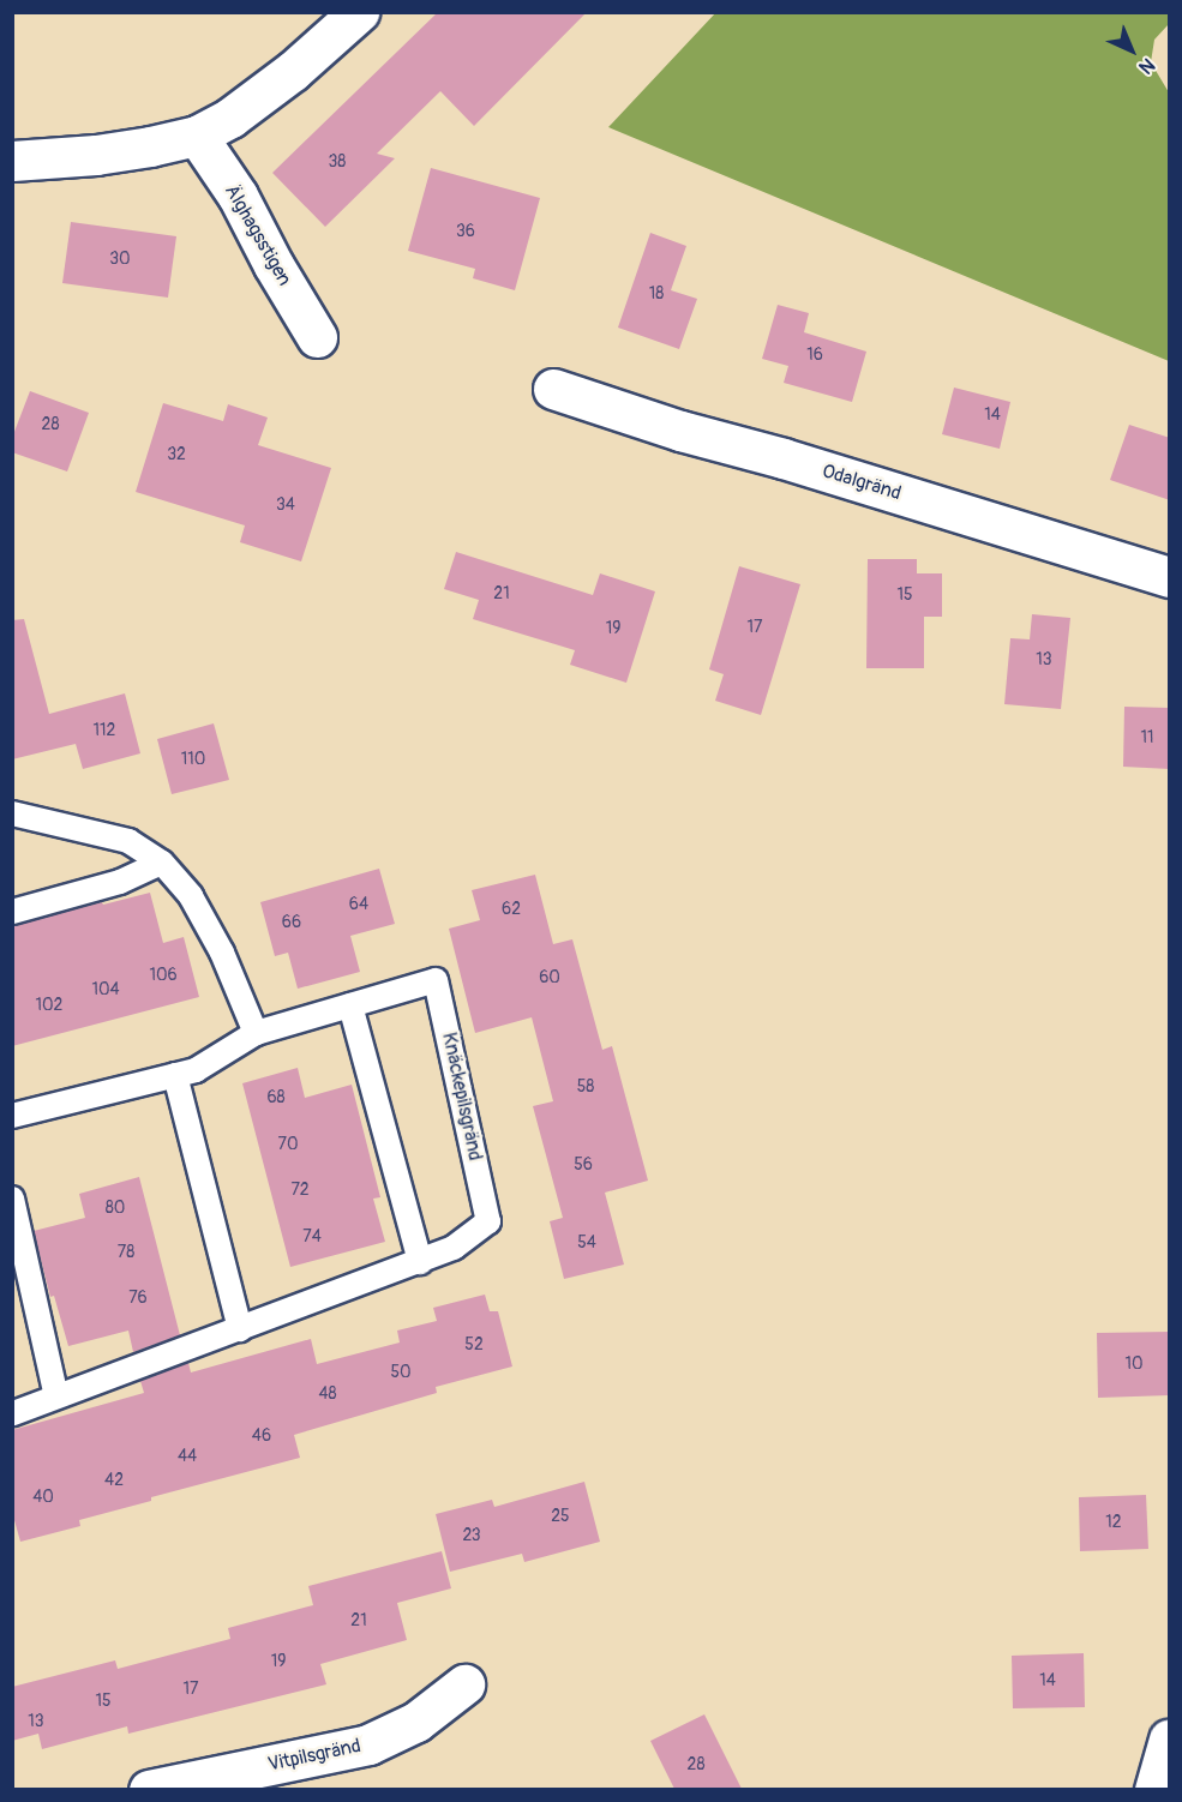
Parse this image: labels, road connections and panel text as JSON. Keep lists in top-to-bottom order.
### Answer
{
  "streets": {
    "street": ["Älghagsstigen", "Odalgränd", "Vitpilsgränd"],
    "lane": ["Knäckepilsgränd"]
  },
  "house_numbers": [
    "38",
    "36",
    "30",
    "18",
    "16",
    "14",
    "28",
    "32",
    "34",
    "21",
    "15",
    "17",
    "19",
    "13",
    "112",
    "11",
    "110",
    "64",
    "62",
    "66",
    "106",
    "60",
    "104",
    "102",
    "58",
    "68",
    "70",
    "56",
    "72",
    "80",
    "74",
    "54",
    "78",
    "76",
    "52",
    "10",
    "50",
    "48",
    "46",
    "44",
    "42",
    "40",
    "25",
    "12",
    "23",
    "21",
    "19",
    "14",
    "17",
    "15",
    "13",
    "28"
  ],
  "north": "bottom right"
}
